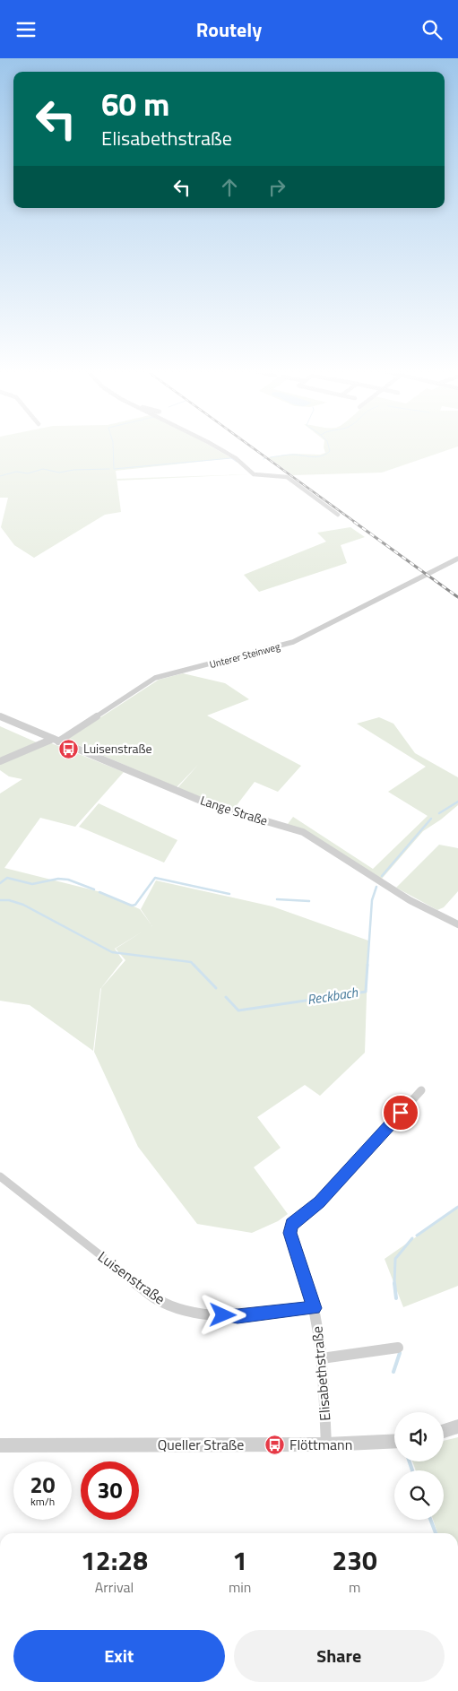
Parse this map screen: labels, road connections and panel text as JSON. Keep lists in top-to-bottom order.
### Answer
{
  "streets": {
    "street": [
      "Unterer Steinweg",
      "Lange Straße",
      "Luisenstraße",
      "Elisabethstraße",
      "Queller Straße"
    ]
  },
  "crossings": [
    ["Unterer Steinweg", "Lange Straße"],
    ["Luisenstraße", "Elisabethstraße"],
    ["Elisabethstraße", "Queller Straße"]
  ],
  "water": ["Reckbach"],
  "places": {
    "bus stop": ["Luisenstraße", "Flöttmann"]
  },
  "page": {
    "header": "Routely",
    "turn": ["60 m", "Elisabethstraße"],
    "speed": "20 km/h",
    "limit": "30",
    "eta": [
      "12:28",
      "Arrival",
      "1",
      "min",
      "230",
      "m"
    ],
    "buttons": ["Exit", "Share"]
  }
}
